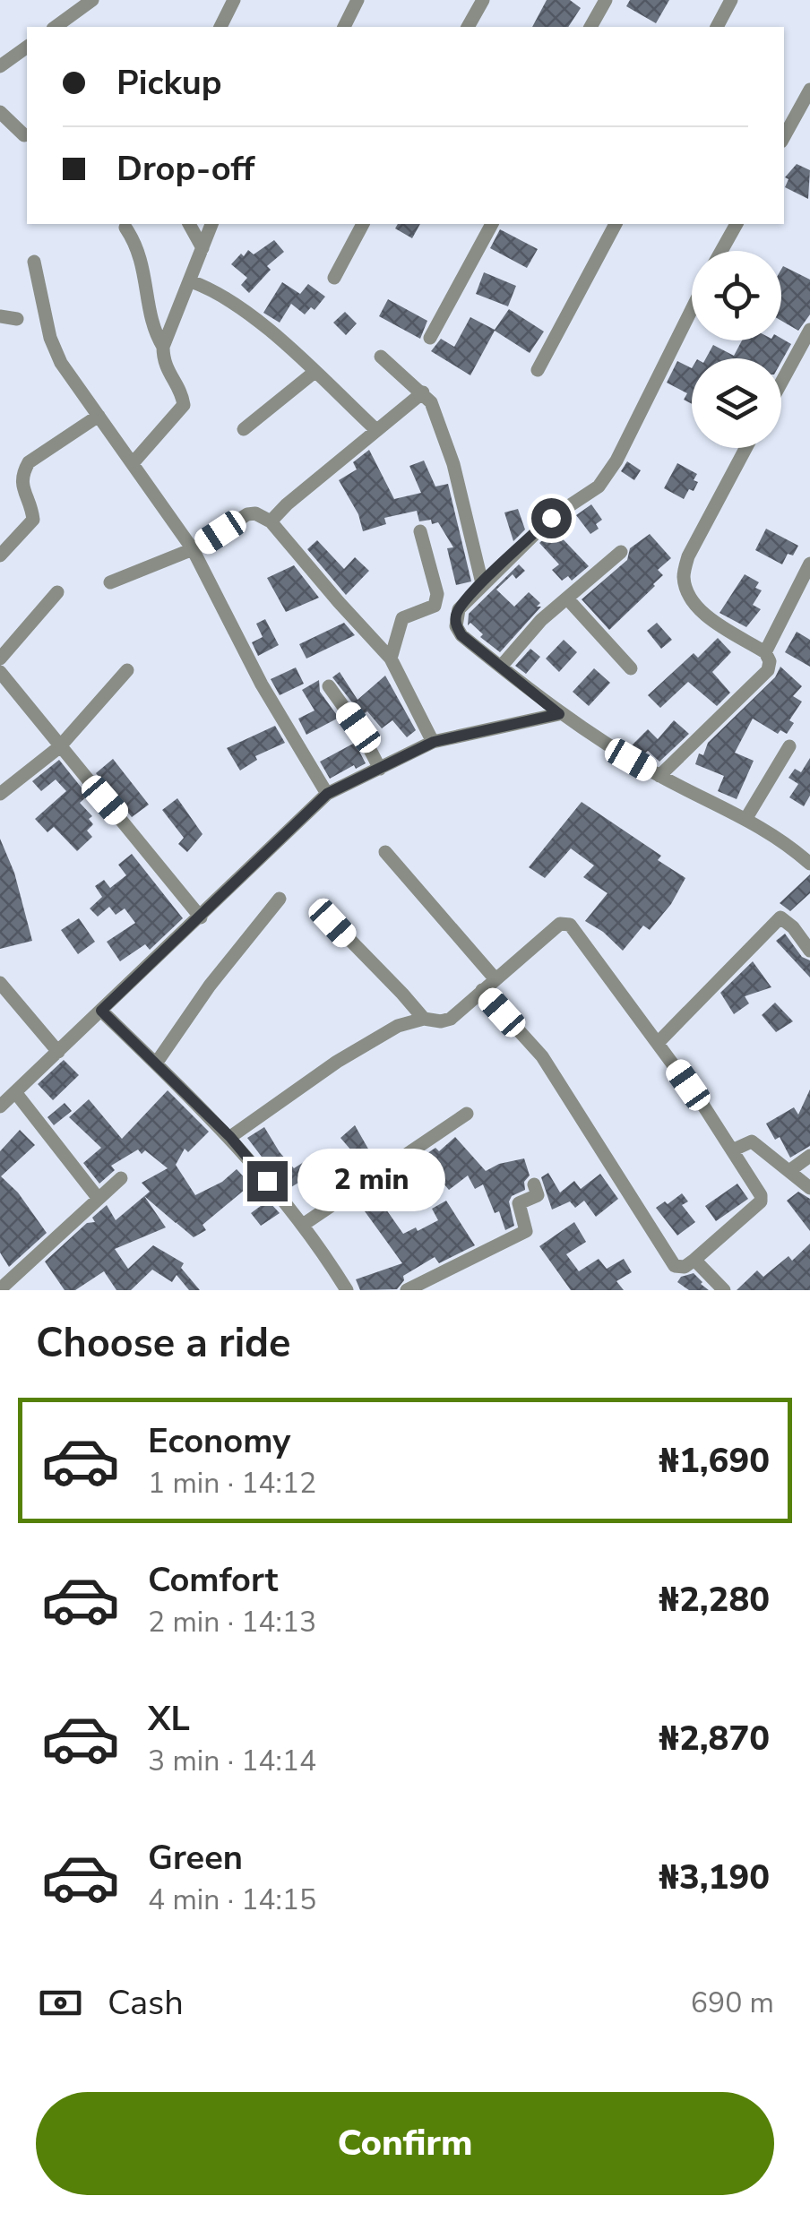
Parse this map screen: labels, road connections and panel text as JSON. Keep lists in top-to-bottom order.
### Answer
{
  "page": {
    "banner": ["Pickup", "Drop-off"],
    "bubble": "2 min",
    "heading": "Choose a ride",
    "list": [
      {
        "name": "Economy",
        "note": "1 min · 14:12",
        "value": "₦1,690"
      },
      {
        "name": "Comfort",
        "note": "2 min · 14:13",
        "value": "₦2,280"
      },
      {
        "name": "XL",
        "note": "3 min · 14:14",
        "value": "₦2,870"
      },
      {
        "name": "Green",
        "note": "4 min · 14:15",
        "value": "₦3,190"
      }
    ],
    "pay": ["Cash", "690 m"],
    "buttons": "Confirm"
  }
}
